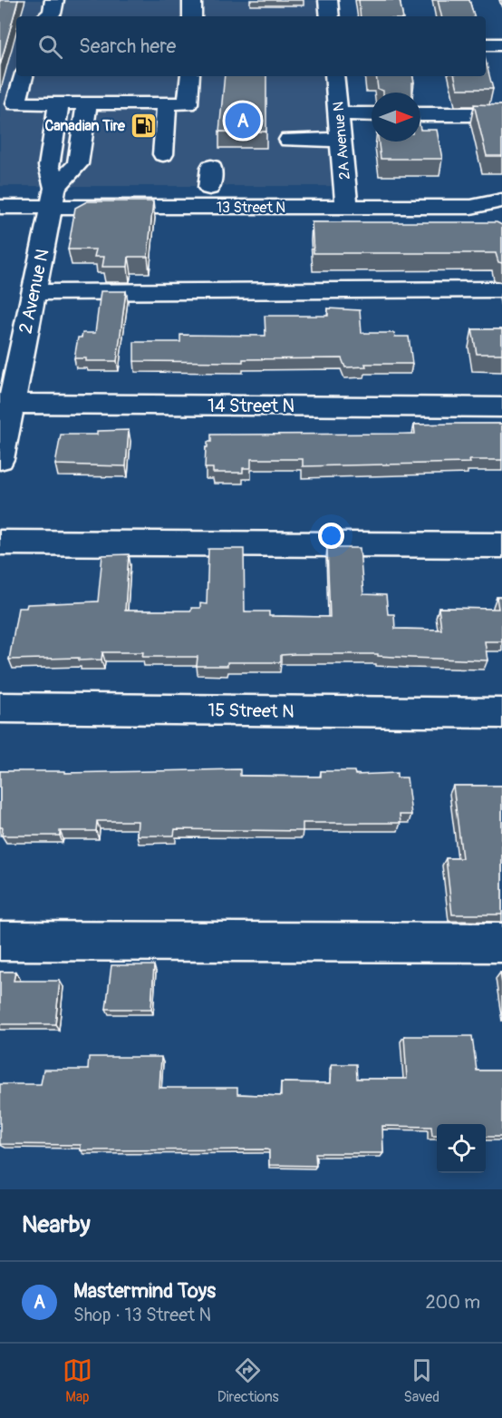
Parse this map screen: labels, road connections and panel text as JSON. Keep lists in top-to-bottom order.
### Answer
{
  "streets": {
    "street": [
      "2A Avenue N",
      "13 Street N",
      "2 Avenue N",
      "14 Street N",
      "15 Street N"
    ]
  },
  "crossings": [
    ["2A Avenue N", "13 Street N"],
    ["13 Street N", "2 Avenue N"],
    ["2 Avenue N", "14 Street N"]
  ],
  "places": {
    "fuel station": ["Canadian Tire"]
  },
  "north": "right",
  "page": {
    "search": "Search here",
    "pins": "A",
    "heading": "Nearby",
    "list": [
      {
        "mark": "A",
        "name": "Mastermind Toys",
        "note": "Shop · 13 Street N",
        "value": "200 m"
      }
    ],
    "nav": ["Map", "Directions", "Saved"]
  }
}
